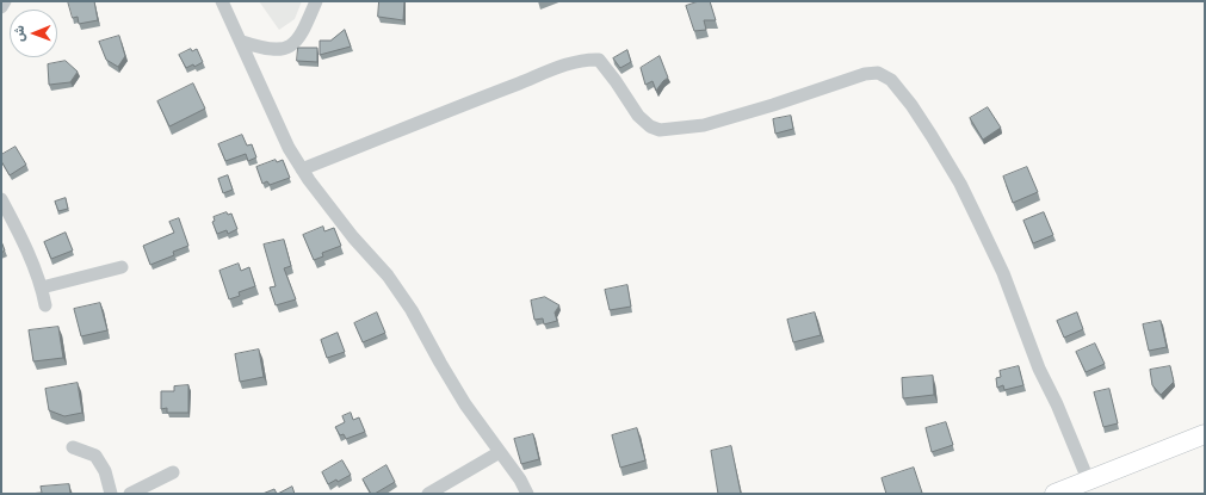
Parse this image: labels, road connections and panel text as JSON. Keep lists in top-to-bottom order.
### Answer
{
  "north": "left"
}
